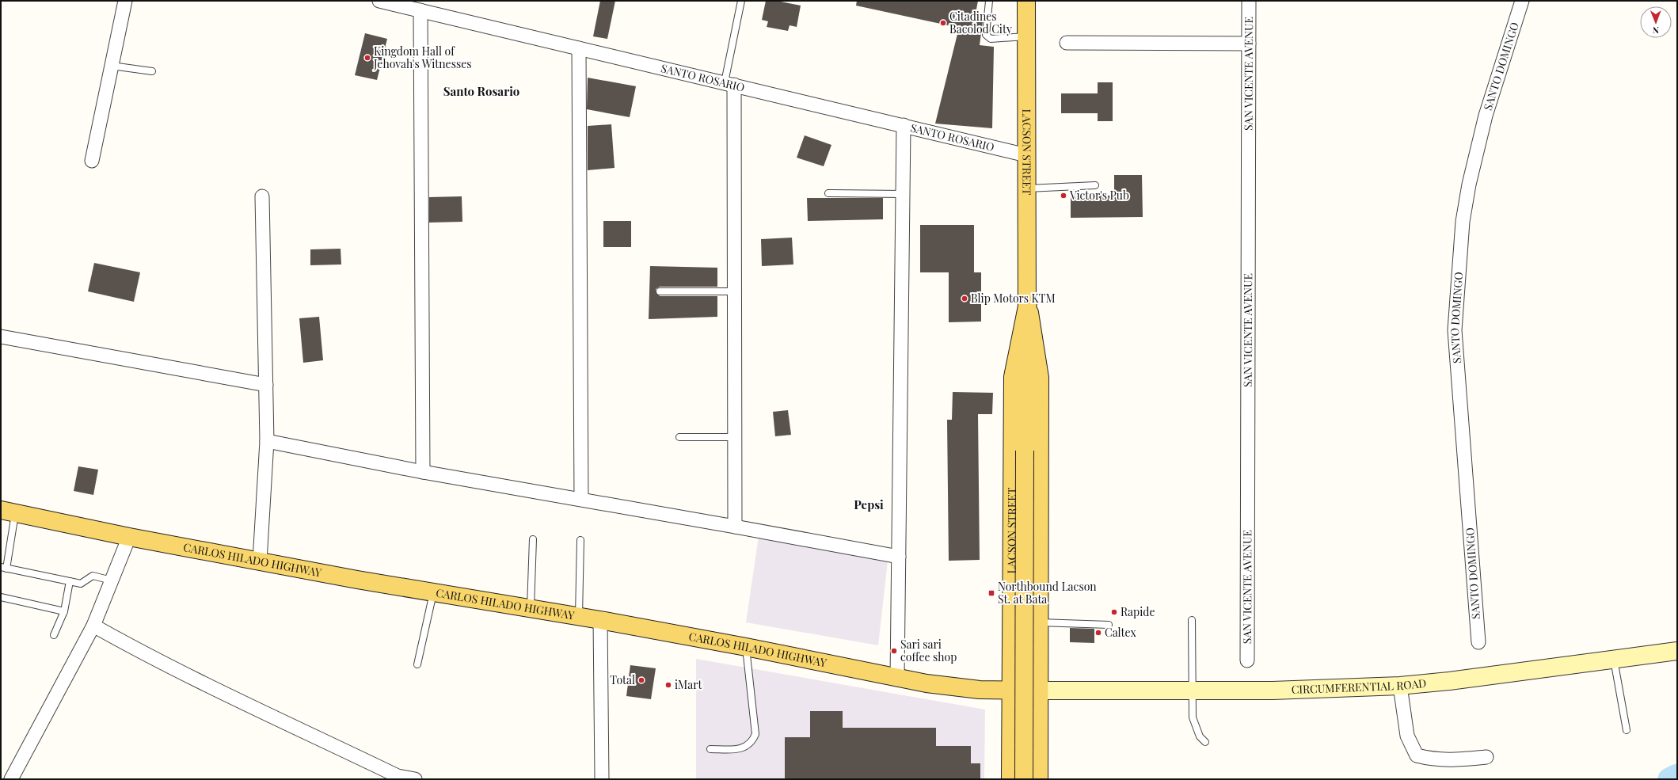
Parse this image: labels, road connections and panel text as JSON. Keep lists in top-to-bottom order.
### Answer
{
  "streets": {
    "main road": ["LACSON STREET", "CARLOS HILADO HIGHWAY", "CIRCUMFERENTIAL ROAD"],
    "street": ["SANTO DOMINGO", "SAN VICENTE AVENUE", "SANTO ROSARIO"]
  },
  "crossings": [
    ["SANTO ROSARIO", "LACSON STREET"],
    ["LACSON STREET", "CARLOS HILADO HIGHWAY"],
    ["LACSON STREET", "CIRCUMFERENTIAL ROAD"],
    ["CARLOS HILADO HIGHWAY", "CIRCUMFERENTIAL ROAD"]
  ],
  "districts": ["Santo Rosario", "Pepsi"],
  "places": {
    "other": [
      "Citadines Bacolod City",
      "Kingdom Hall of Jehovah's Witnesses",
      "Victor's Pub",
      "Blip Motors KTM",
      "Rapide",
      "Caltex",
      "Sari sari coffee shop",
      "Total",
      "iMart"
    ],
    "transit": ["Northbound Lacson St. at Bata"]
  },
  "north": "bottom"
}
